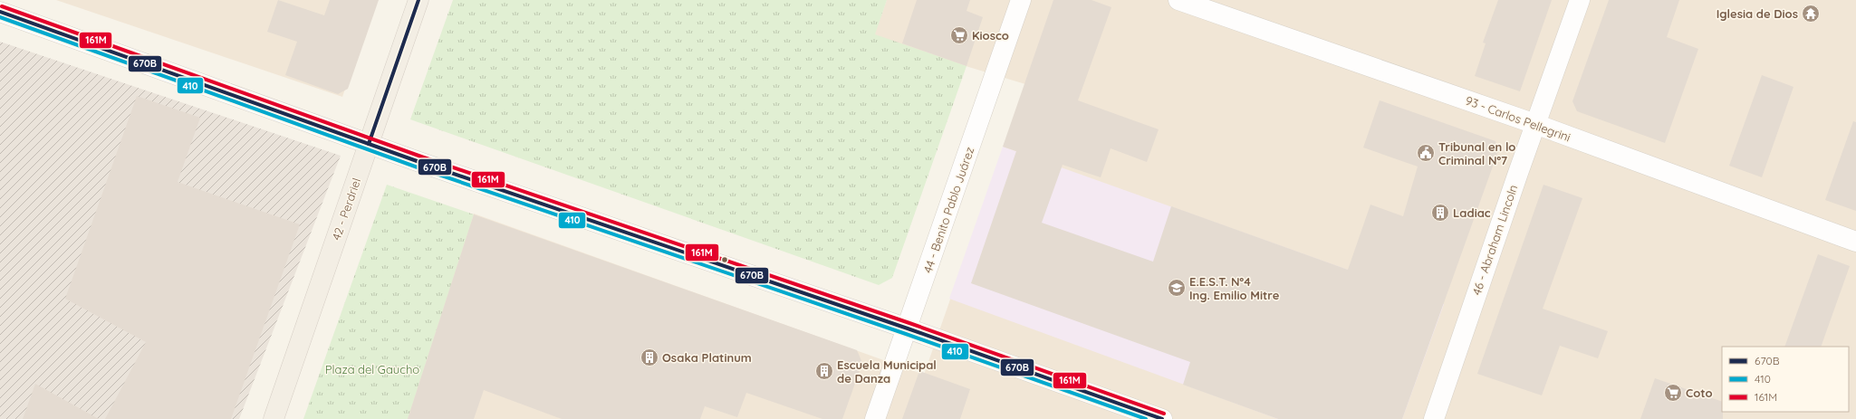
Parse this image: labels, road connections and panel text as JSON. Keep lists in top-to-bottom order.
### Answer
{
  "streets": {
    "main road": ["42 - Perdriel"],
    "street": ["93 - Carlos Pellegrini", "44 - Benito Pablo Juárez", "46 - Abraham Lincoln"]
  },
  "crossings": [
    ["93 - Carlos Pellegrini", "46 - Abraham Lincoln"]
  ],
  "parks": ["Plaza del Gaucho"],
  "places": {
    "temple": ["Iglesia de Dios"],
    "supermarket": ["Kiosco", "Coto"],
    "public building": ["Tribunal en lo Criminal Nº7"],
    "building": ["Ladiac", "Osaka Platinum", "Escuela Municipal de Danza"],
    "school or university": ["E.E.S.T. Nº4 Ing. Emilio Mitre"]
  },
  "lines": ["transit line 670B", "transit line 161M", "transit line 410"],
  "legend": ["670B", "410", "161M"]
}
